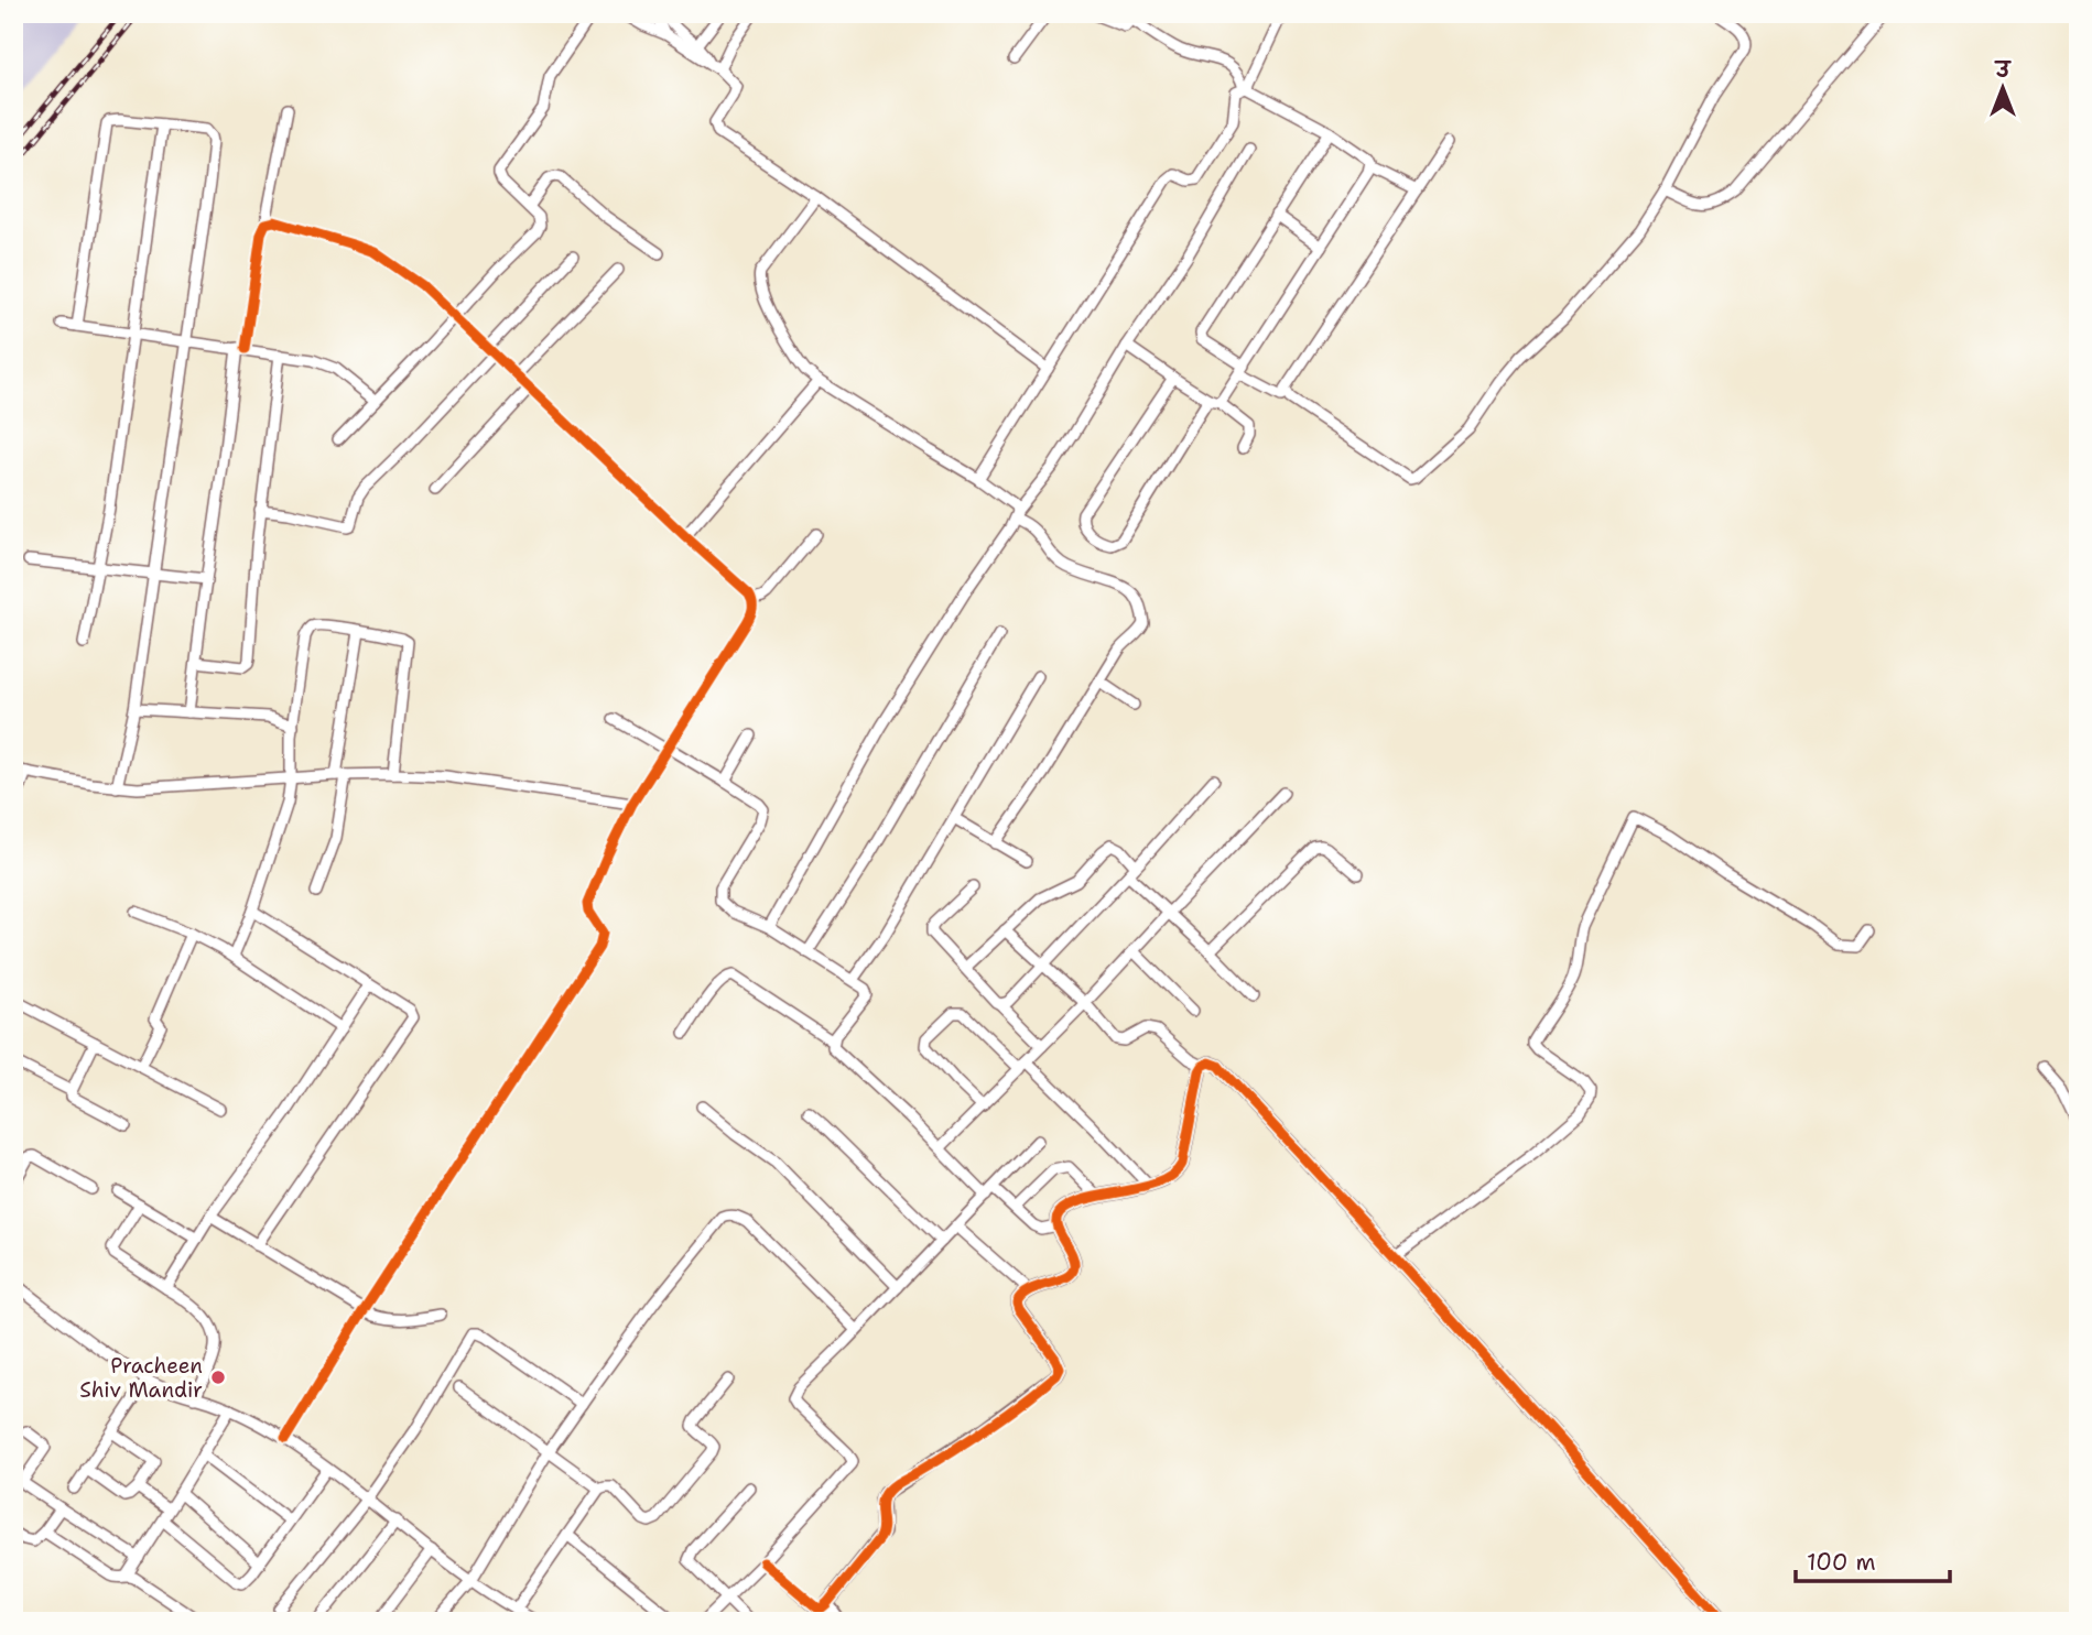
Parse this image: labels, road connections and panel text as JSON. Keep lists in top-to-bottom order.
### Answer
{
  "places": ["Pracheen Shiv Mandir"],
  "scale_bar": "100 m",
  "north": "top"
}
